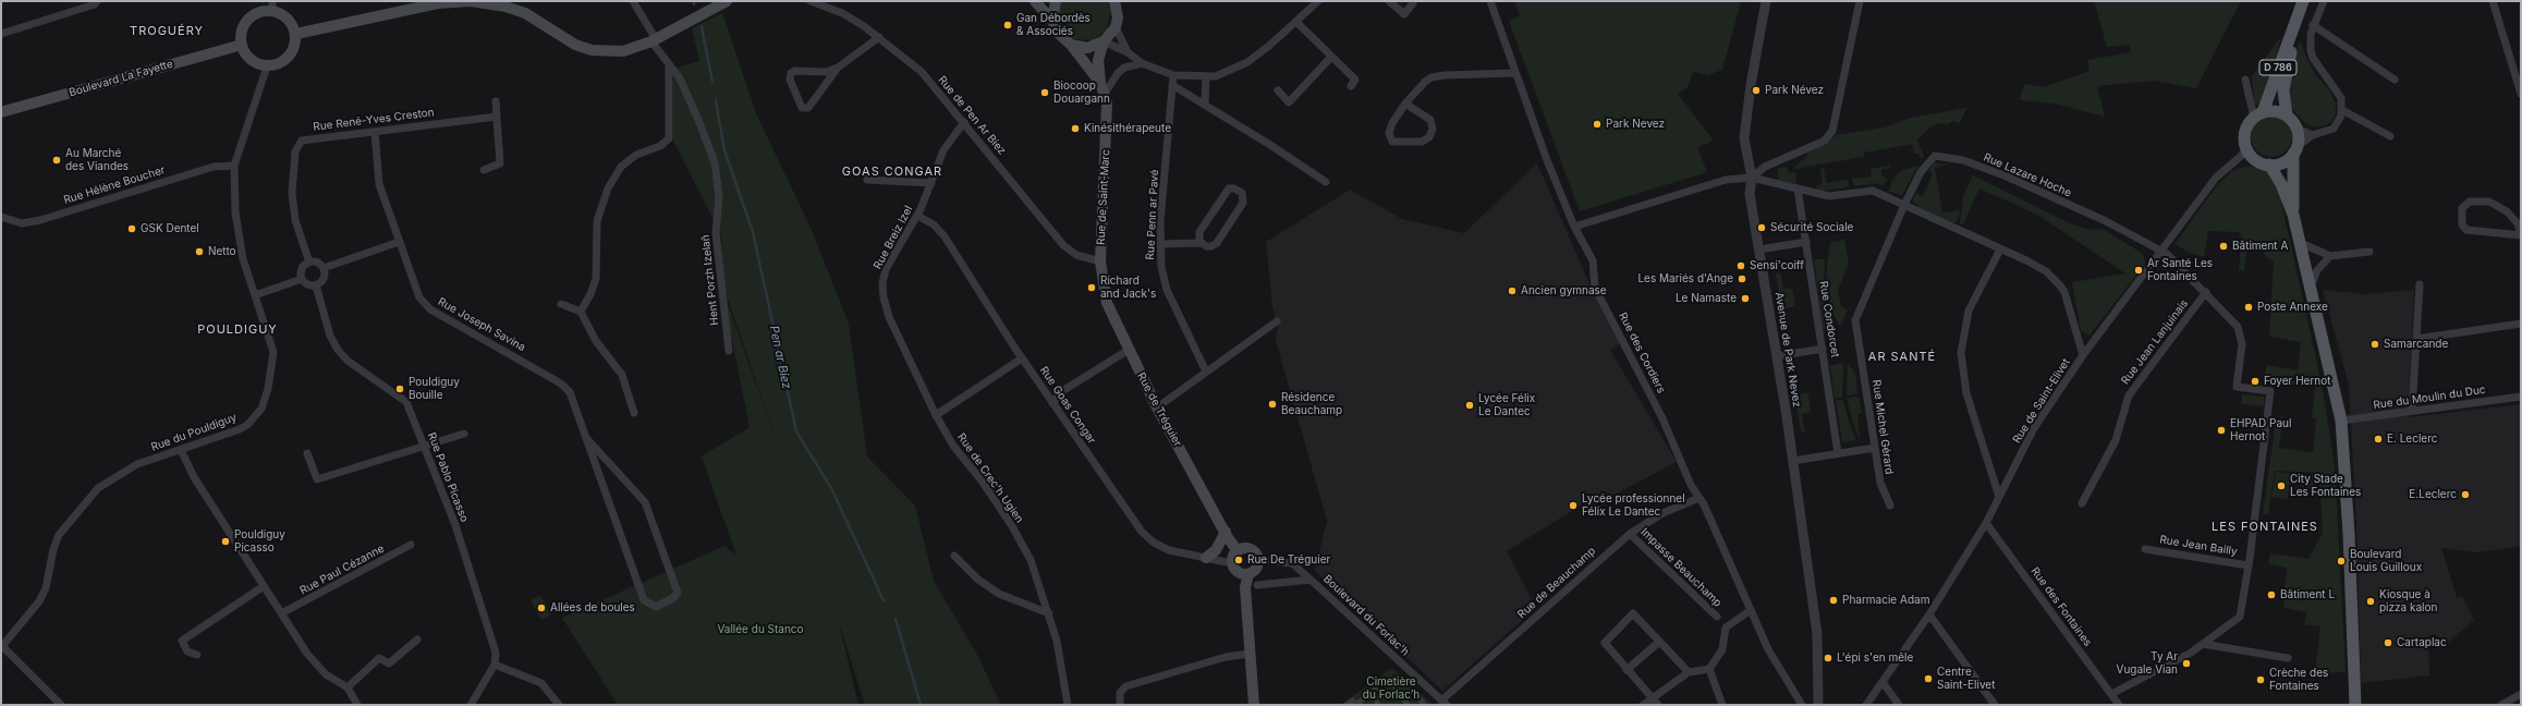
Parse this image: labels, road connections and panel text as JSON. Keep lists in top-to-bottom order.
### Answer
{
  "streets": {
    "main road": [
      "D 786",
      "Boulevard La Fayette",
      "Rue de Saint-Marc",
      "Rue de Tréguier"
    ],
    "street": [
      "Rue de Pen Ar Biez",
      "Rue René-Yves Creston",
      "Rue Lazare Hoche",
      "Rue Hélène Boucher",
      "Rue Penn ar Pavé",
      "Rue Breiz Izel",
      "Hent Porzh Izelañ",
      "Rue Condorcet",
      "Rue Joseph Savina",
      "Rue Jean Lanjuinais",
      "Avenue de Park Nevez",
      "Rue des Cordiers",
      "Rue du Moulin du Duc",
      "Rue de Saint-Elivet",
      "Rue Goas Congar",
      "Rue Michel Gérard",
      "Rue du Pouldiguy",
      "Rue Pablo Picasso",
      "Rue de Crec'h Ugien",
      "Rue Jean Bailly",
      "Impasse Beauchamp",
      "Rue Paul Cézanne",
      "Rue de Beauchamp",
      "Rue des Fontaines",
      "Boulevard du Forlac'h"
    ]
  },
  "crossings": [
    ["D 786", "Rue de Saint-Elivet"],
    ["Boulevard La Fayette", "Rue du Pouldiguy"],
    ["Rue de Pen Ar Biez", "Rue de Saint-Marc"],
    ["Rue de Pen Ar Biez", "Rue Breiz Izel"],
    ["Rue de Pen Ar Biez", "Rue de Tréguier"],
    ["Rue René-Yves Creston", "Rue Joseph Savina"],
    ["Rue René-Yves Creston", "Rue Pablo Picasso"],
    ["Rue Lazare Hoche", "Rue de Saint-Elivet"],
    ["Rue Lazare Hoche", "Rue Michel Gérard"],
    ["Rue Hélène Boucher", "Rue du Pouldiguy"],
    ["Rue de Saint-Marc", "Rue de Tréguier"],
    ["Rue Breiz Izel", "Rue Goas Congar"],
    ["Rue Breiz Izel", "Rue de Crec'h Ugien"],
    ["Rue des Cordiers", "Rue de Beauchamp"],
    ["Rue de Saint-Elivet", "Rue des Fontaines"],
    ["Rue Goas Congar", "Rue de Tréguier"],
    ["Rue Goas Congar", "Boulevard du Forlac'h"],
    ["Rue de Tréguier", "Boulevard du Forlac'h"],
    ["Impasse Beauchamp", "Rue de Beauchamp"],
    ["Rue de Beauchamp", "Boulevard du Forlac'h"]
  ],
  "districts": [
    "TROGUÉRY",
    "GOAS CONGAR",
    "POULDIGUY",
    "AR SANTÉ",
    "LES FONTAINES"
  ],
  "water": ["Pen ar Biez"],
  "parks": ["Vallée du Stanco", "Cimetière du Forlac’h"],
  "places": [
    "Gan Débordès & Associés",
    "Park Névez",
    "Biocoop Douargann",
    "Park Nevez",
    "Kinésithérapeute",
    "Au Marché des Viandes",
    "Sécurité Sociale",
    "GSK Dentel",
    "Bâtiment A",
    "Netto",
    "Sensi'coiff",
    "Ar Santé Les Fontaines",
    "Les Mariés d'Ange",
    "Richard and Jack's",
    "Ancien gymnase",
    "Le Namaste",
    "Poste Annexe",
    "Samarcande",
    "Foyer Hernot",
    "Pouldiguy Bouille",
    "Résidence Beauchamp",
    "Lycée Félix Le Dantec",
    "EHPAD Paul Hernot",
    "E. Leclerc",
    "City Stade Les Fontaines",
    "E.Leclerc",
    "Lycée professionnel Félix Le Dantec",
    "Pouldiguy Picasso",
    "Rue De Tréguier",
    "Boulevard Louis Guilloux",
    "Bâtiment L",
    "Pharmacie Adam",
    "Kiosque à pizza kalon",
    "Allées de boules",
    "Cartaplac",
    "L'épi s'en mêle",
    "Ty Ar Vugale Vian",
    "Centre Saint-Elivet",
    "Crèche des Fontaines"
  ]
}
